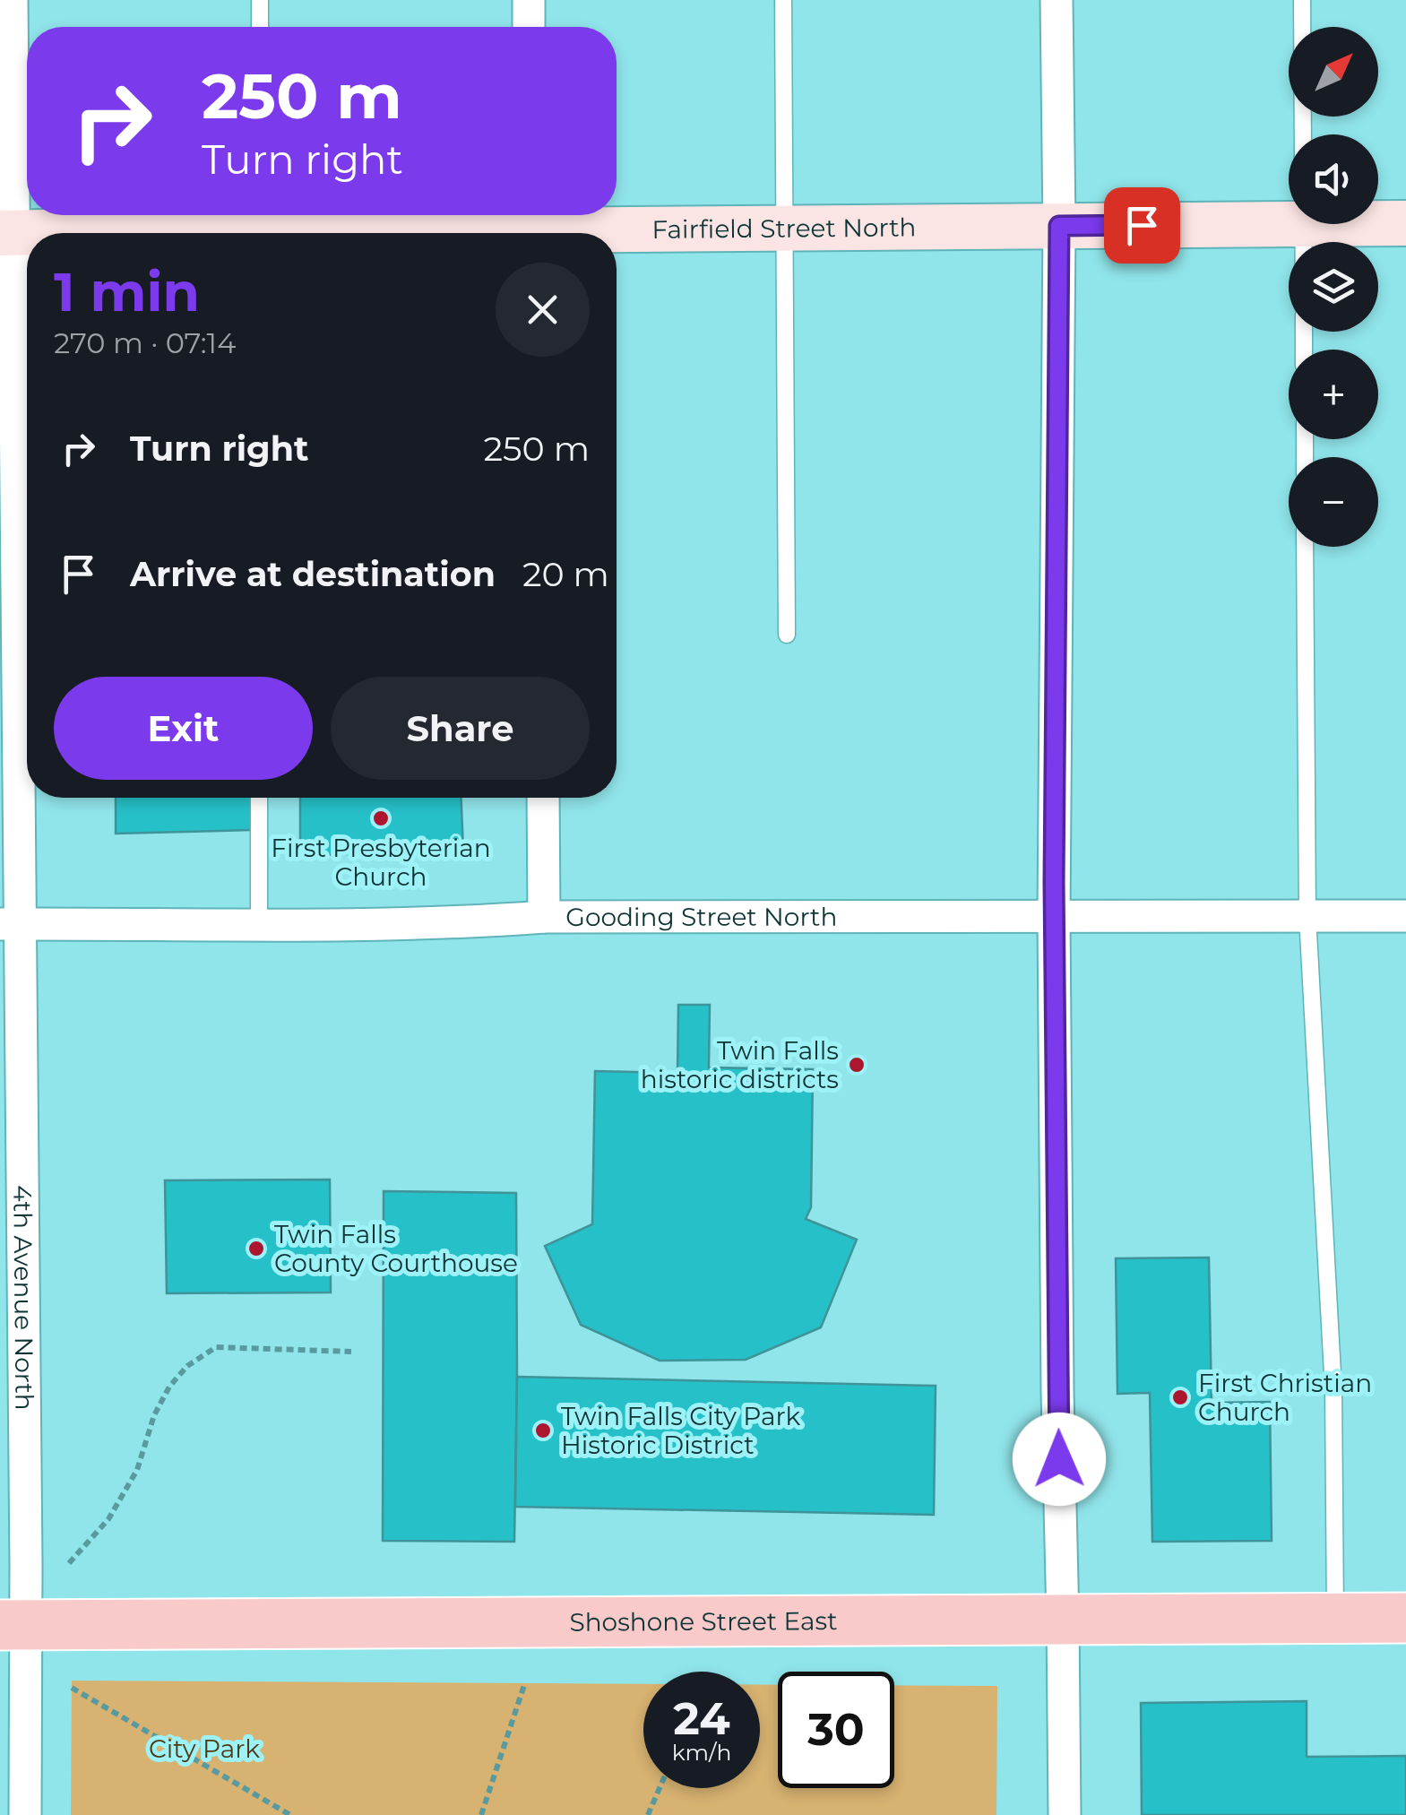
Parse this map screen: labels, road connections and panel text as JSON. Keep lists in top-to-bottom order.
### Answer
{
  "streets": {
    "main road": ["Shoshone Street East"],
    "street": ["Fairfield Street North", "Gooding Street North", "4th Avenue North"]
  },
  "crossings": [
    ["Fairfield Street North", "4th Avenue North"],
    ["Gooding Street North", "4th Avenue North"],
    ["4th Avenue North", "Shoshone Street East"]
  ],
  "parks": ["City Park"],
  "places": [
    "First Presbyterian Church",
    "Twin Falls historic districts",
    "Twin Falls County Courthouse",
    "First Christian Church",
    "Twin Falls City Park Historic District"
  ],
  "north": "top right",
  "page": {
    "map_buttons": ["+", "−"],
    "turn": ["250 m", "Turn right"],
    "heading": ["1 min", "270 m · 07:14"],
    "list": [
      {
        "name": "Turn right",
        "value": "250 m"
      },
      {
        "name": "Arrive at destination",
        "value": "20 m"
      }
    ],
    "buttons": ["Exit", "Share"],
    "speed": "24 km/h",
    "limit": "30"
  }
}
